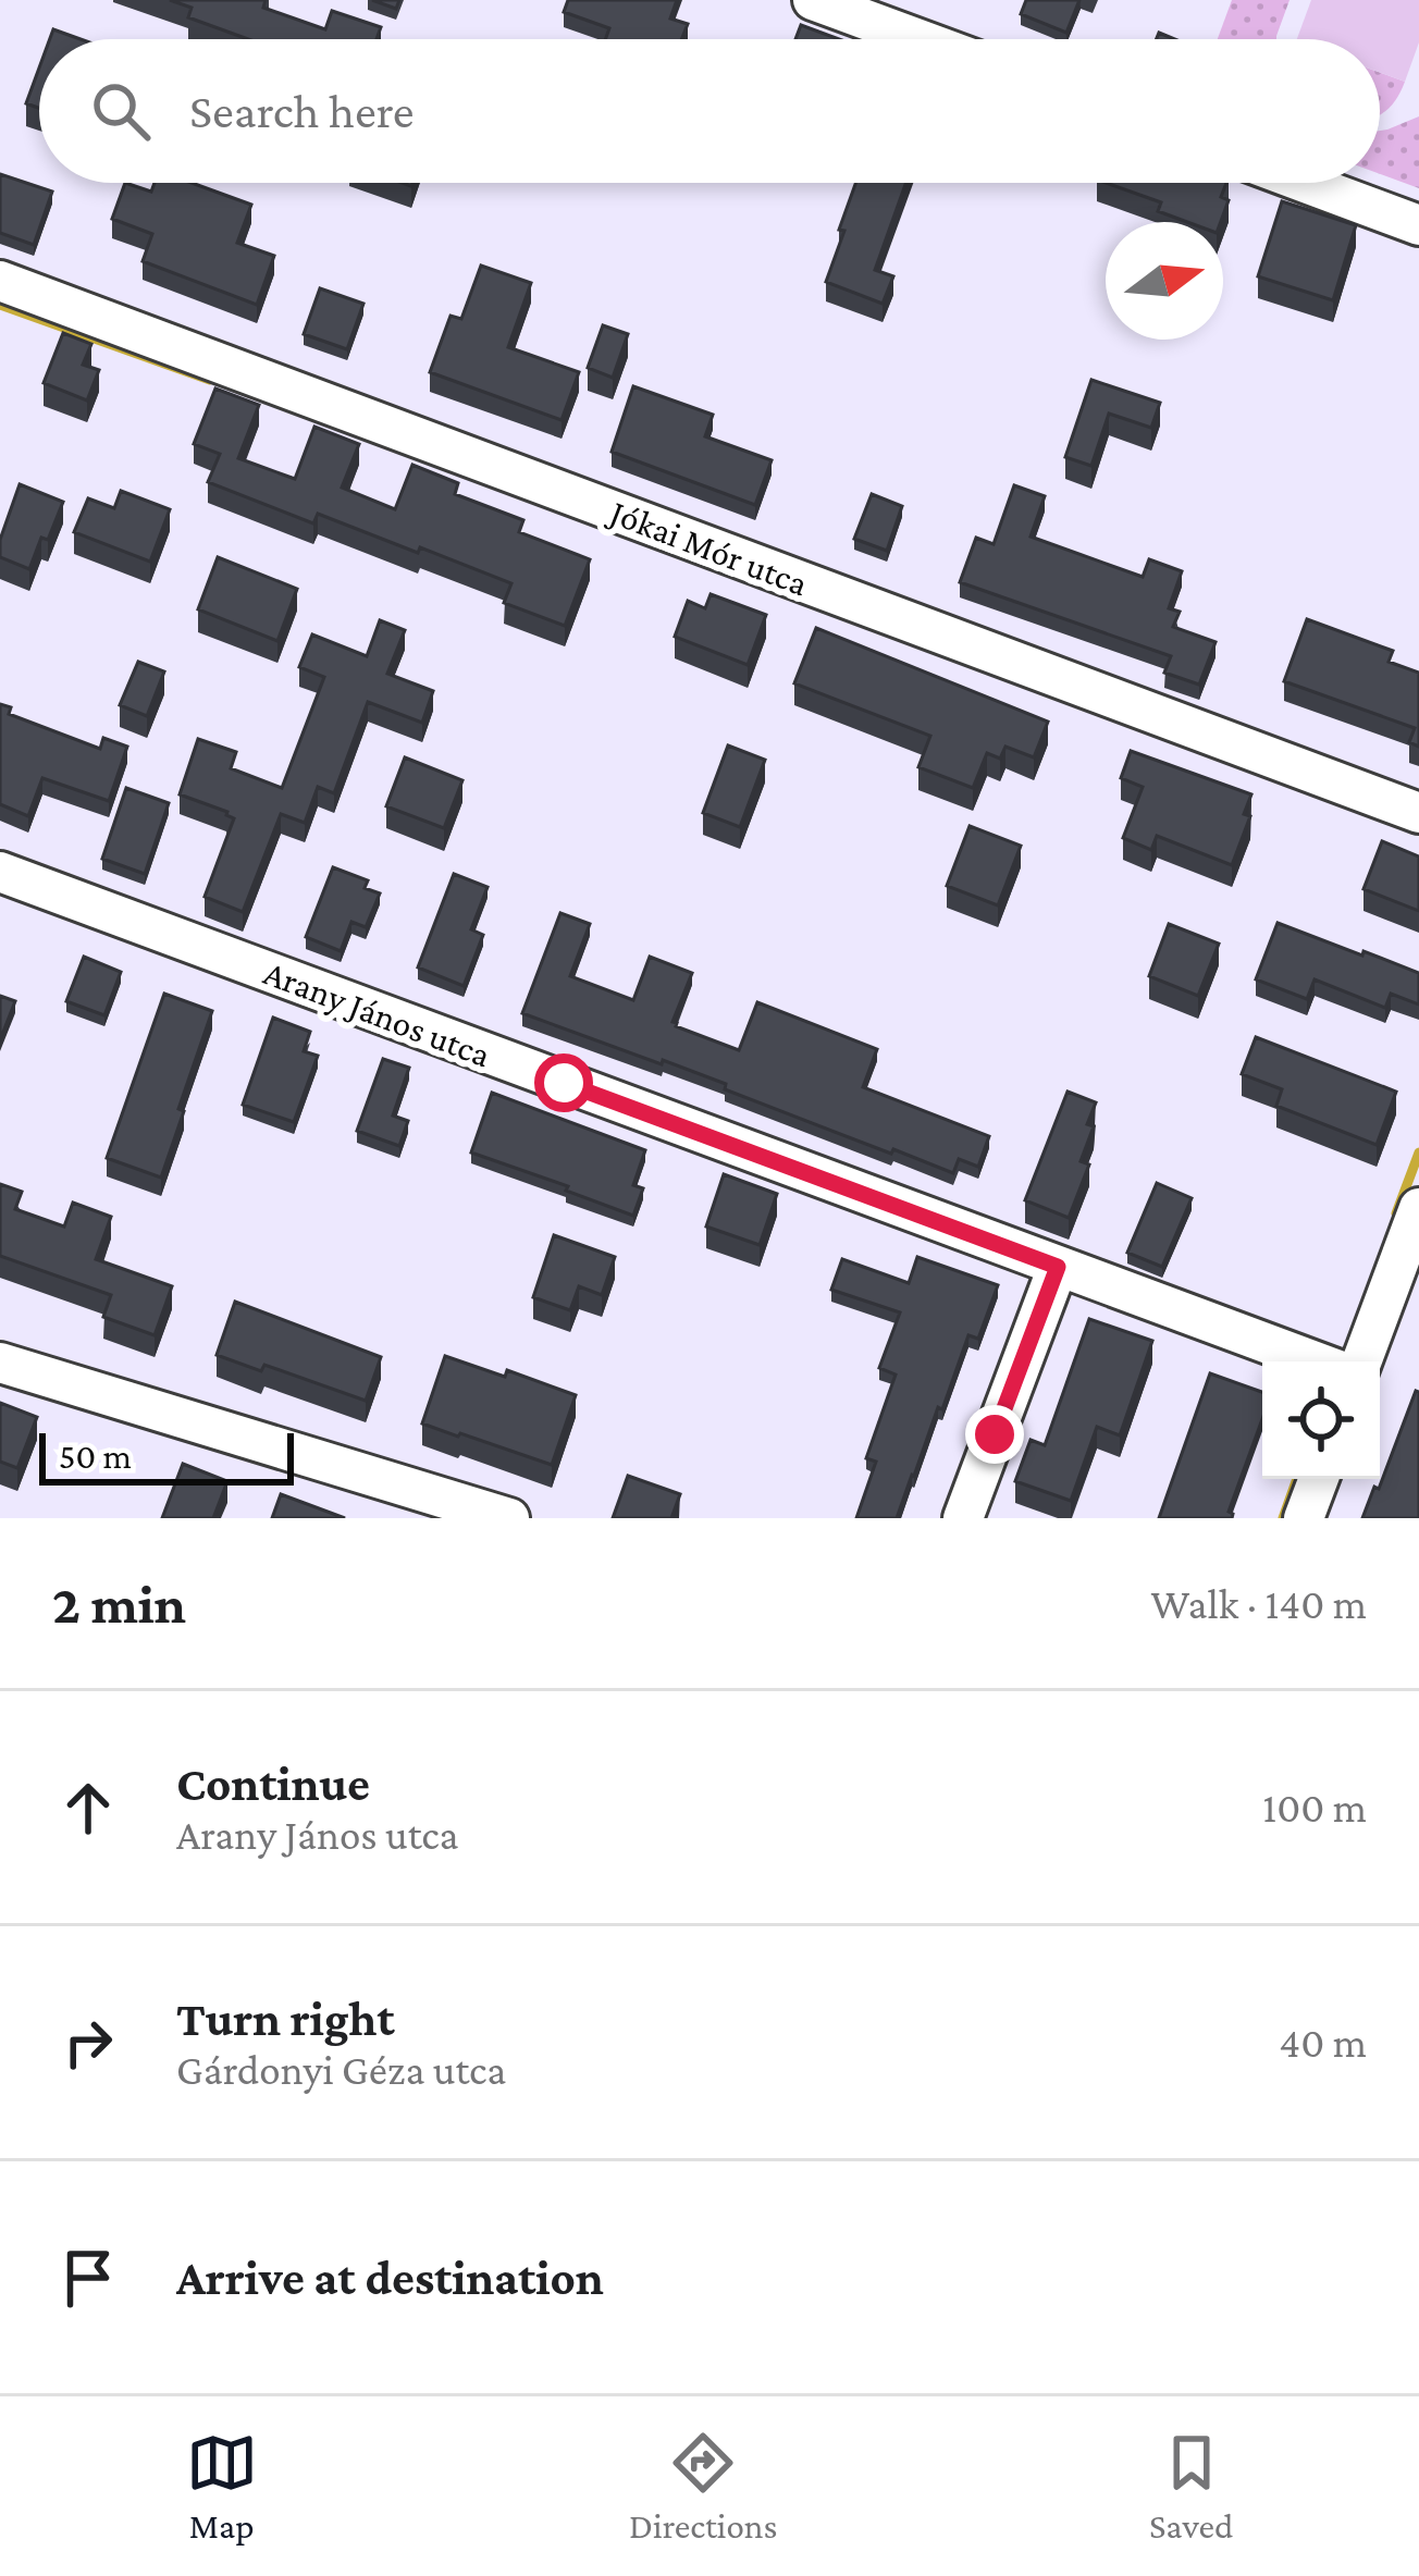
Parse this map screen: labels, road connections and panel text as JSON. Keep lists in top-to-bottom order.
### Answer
{
  "streets": {
    "street": ["Jókai Mór utca", "Arany János utca"]
  },
  "scale_bar": "50 m",
  "north": "right",
  "page": {
    "search": "Search here",
    "scale": "50 m",
    "heading": ["2 min", "Walk · 140 m"],
    "list": [
      ["Continue", "Arany János utca", "100 m"],
      ["Turn right", "Gárdonyi Géza utca", "40 m"],
      "Arrive at destination"
    ],
    "nav": ["Map", "Directions", "Saved"]
  }
}
